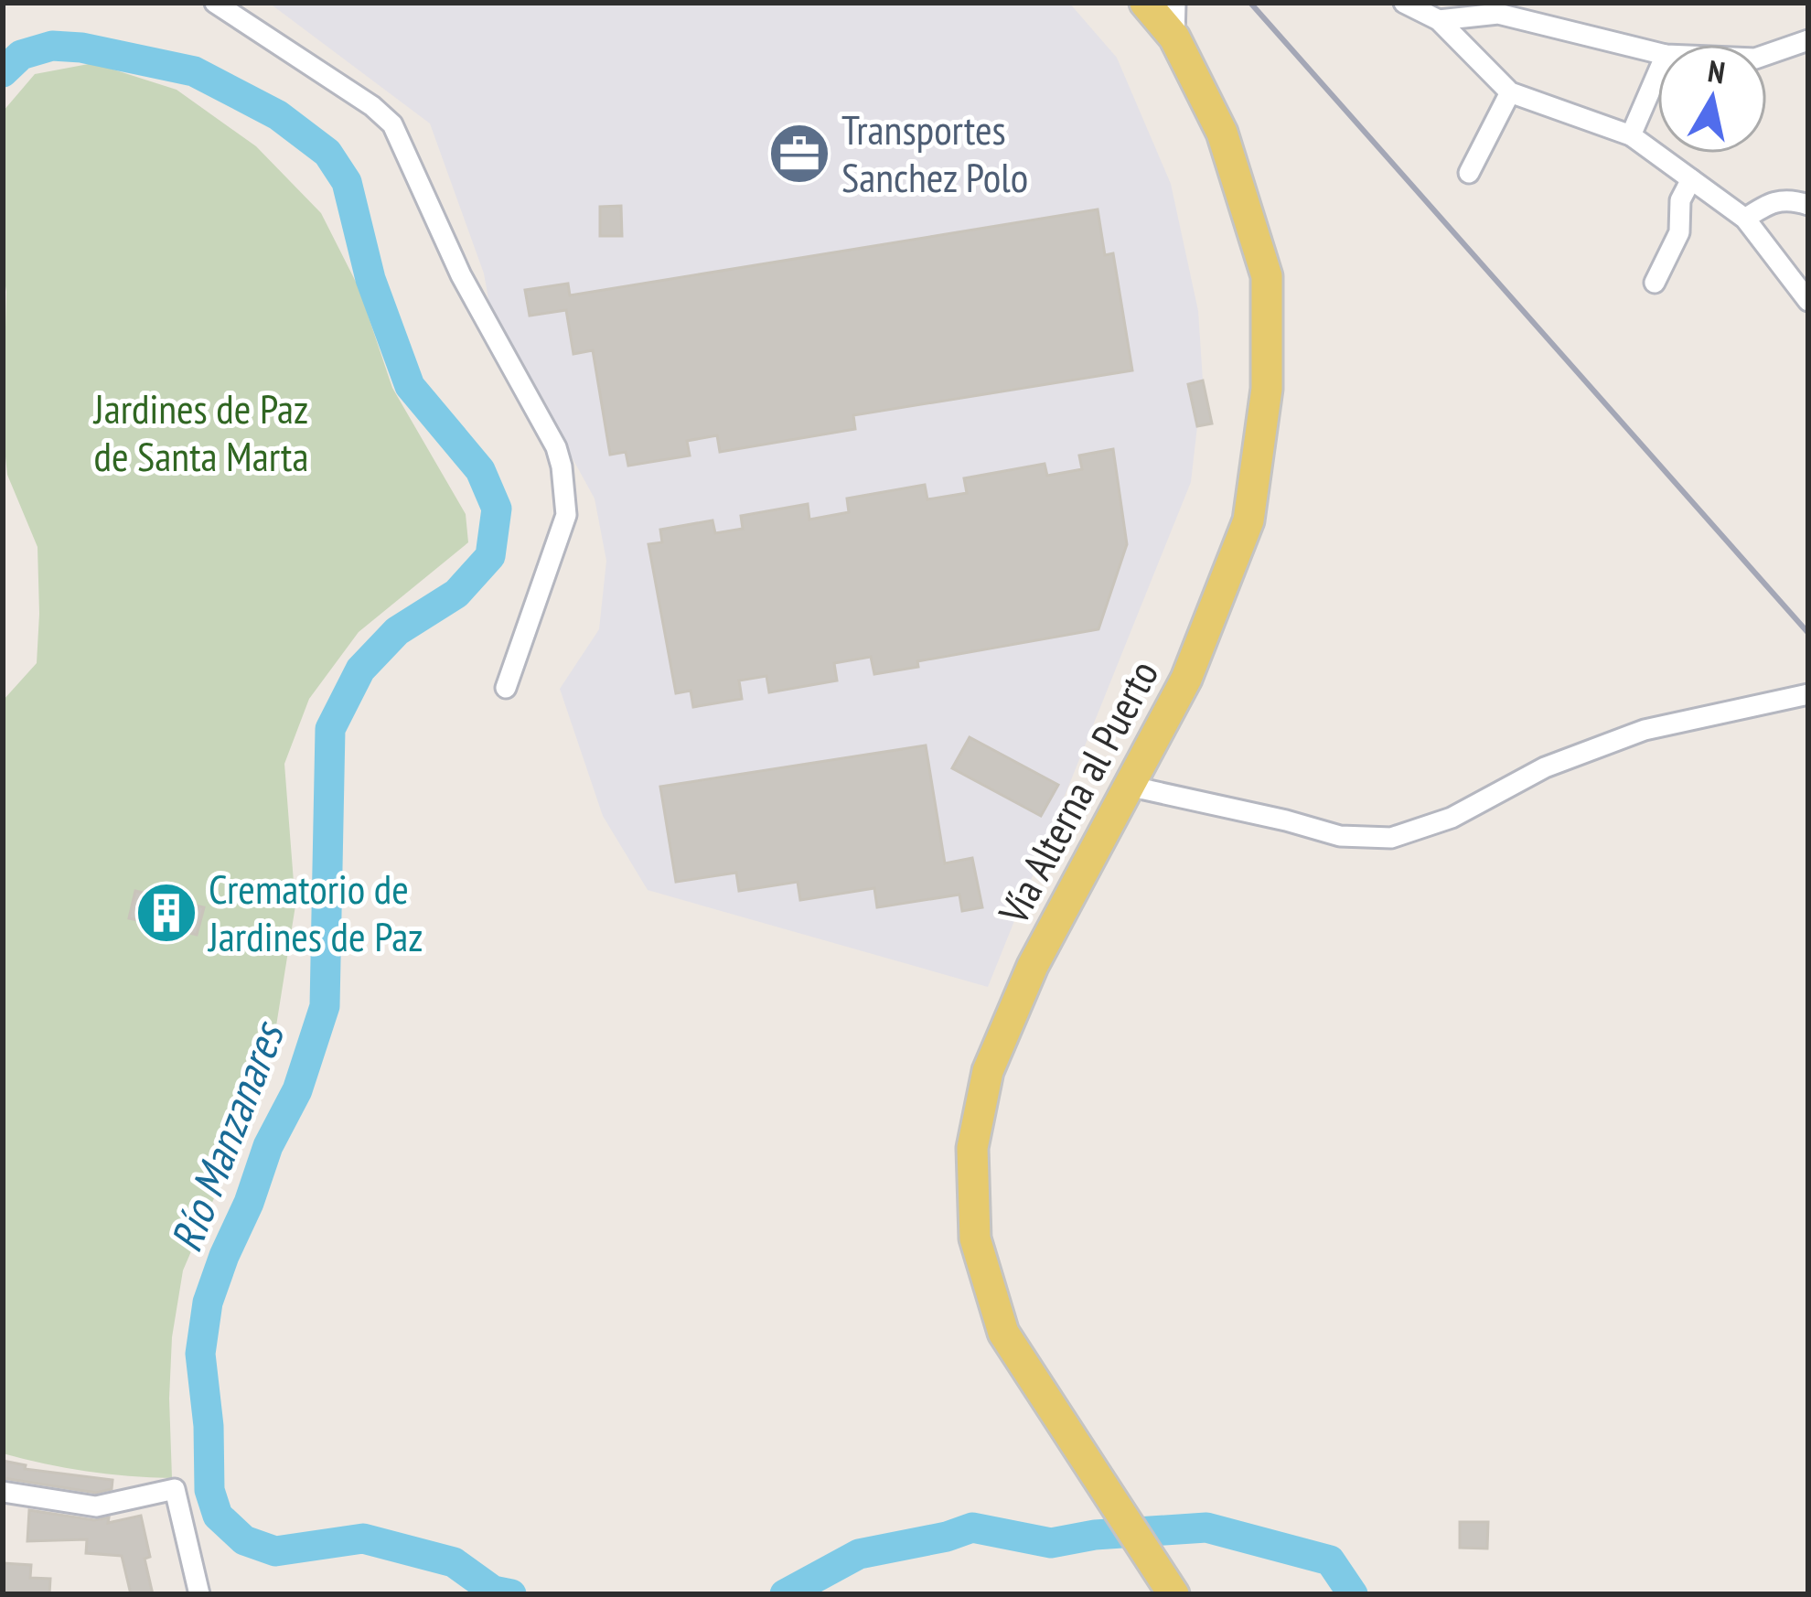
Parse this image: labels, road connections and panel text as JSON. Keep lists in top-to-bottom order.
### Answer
{
  "streets": {
    "main road": ["Vía Alterna al Puerto"]
  },
  "water": ["Río Manzanares"],
  "parks": ["Jardines de Paz de Santa Marta"],
  "places": {
    "office": ["Transportes Sanchez Polo"],
    "building": ["Crematorio de Jardines de Paz"]
  },
  "north": "top"
}
